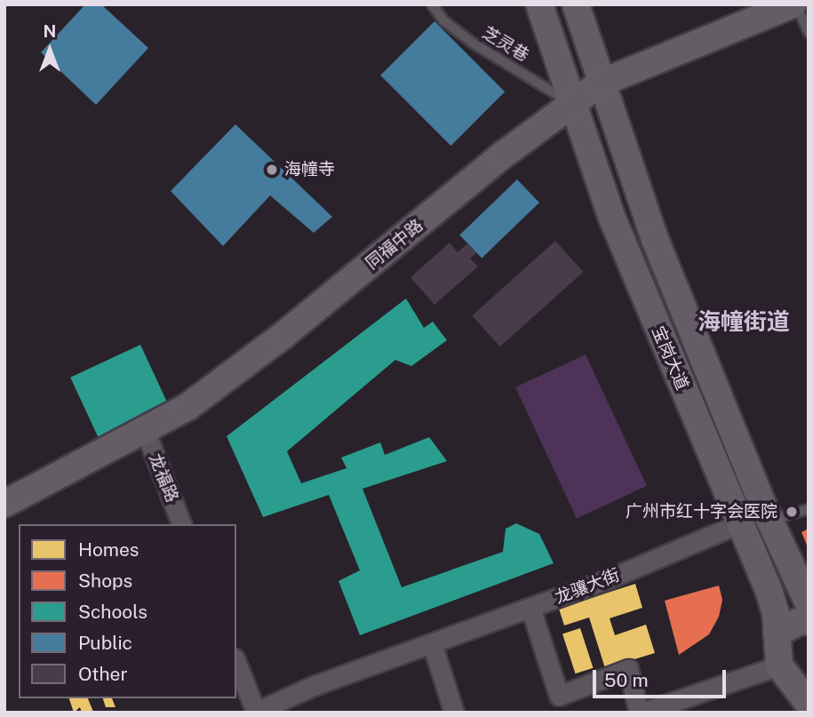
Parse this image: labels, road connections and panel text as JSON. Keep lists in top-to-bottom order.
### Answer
{
  "streets": {
    "main road": ["同福中路", "宝岗大道"],
    "street": ["龙福路", "龙骧大街"],
    "lane": ["芝灵巷"]
  },
  "crossings": [
    ["芝灵巷", "同福中路"],
    ["芝灵巷", "宝岗大道"],
    ["同福中路", "宝岗大道"],
    ["同福中路", "龙福路"],
    ["宝岗大道", "龙骧大街"]
  ],
  "districts": ["海幢街道"],
  "places": ["海幢寺", "广州市红十字会医院"],
  "legend": [
    "Homes",
    "Shops",
    "Schools",
    "Public",
    "Other"
  ],
  "scale_bar": "50 m",
  "north": "top"
}
